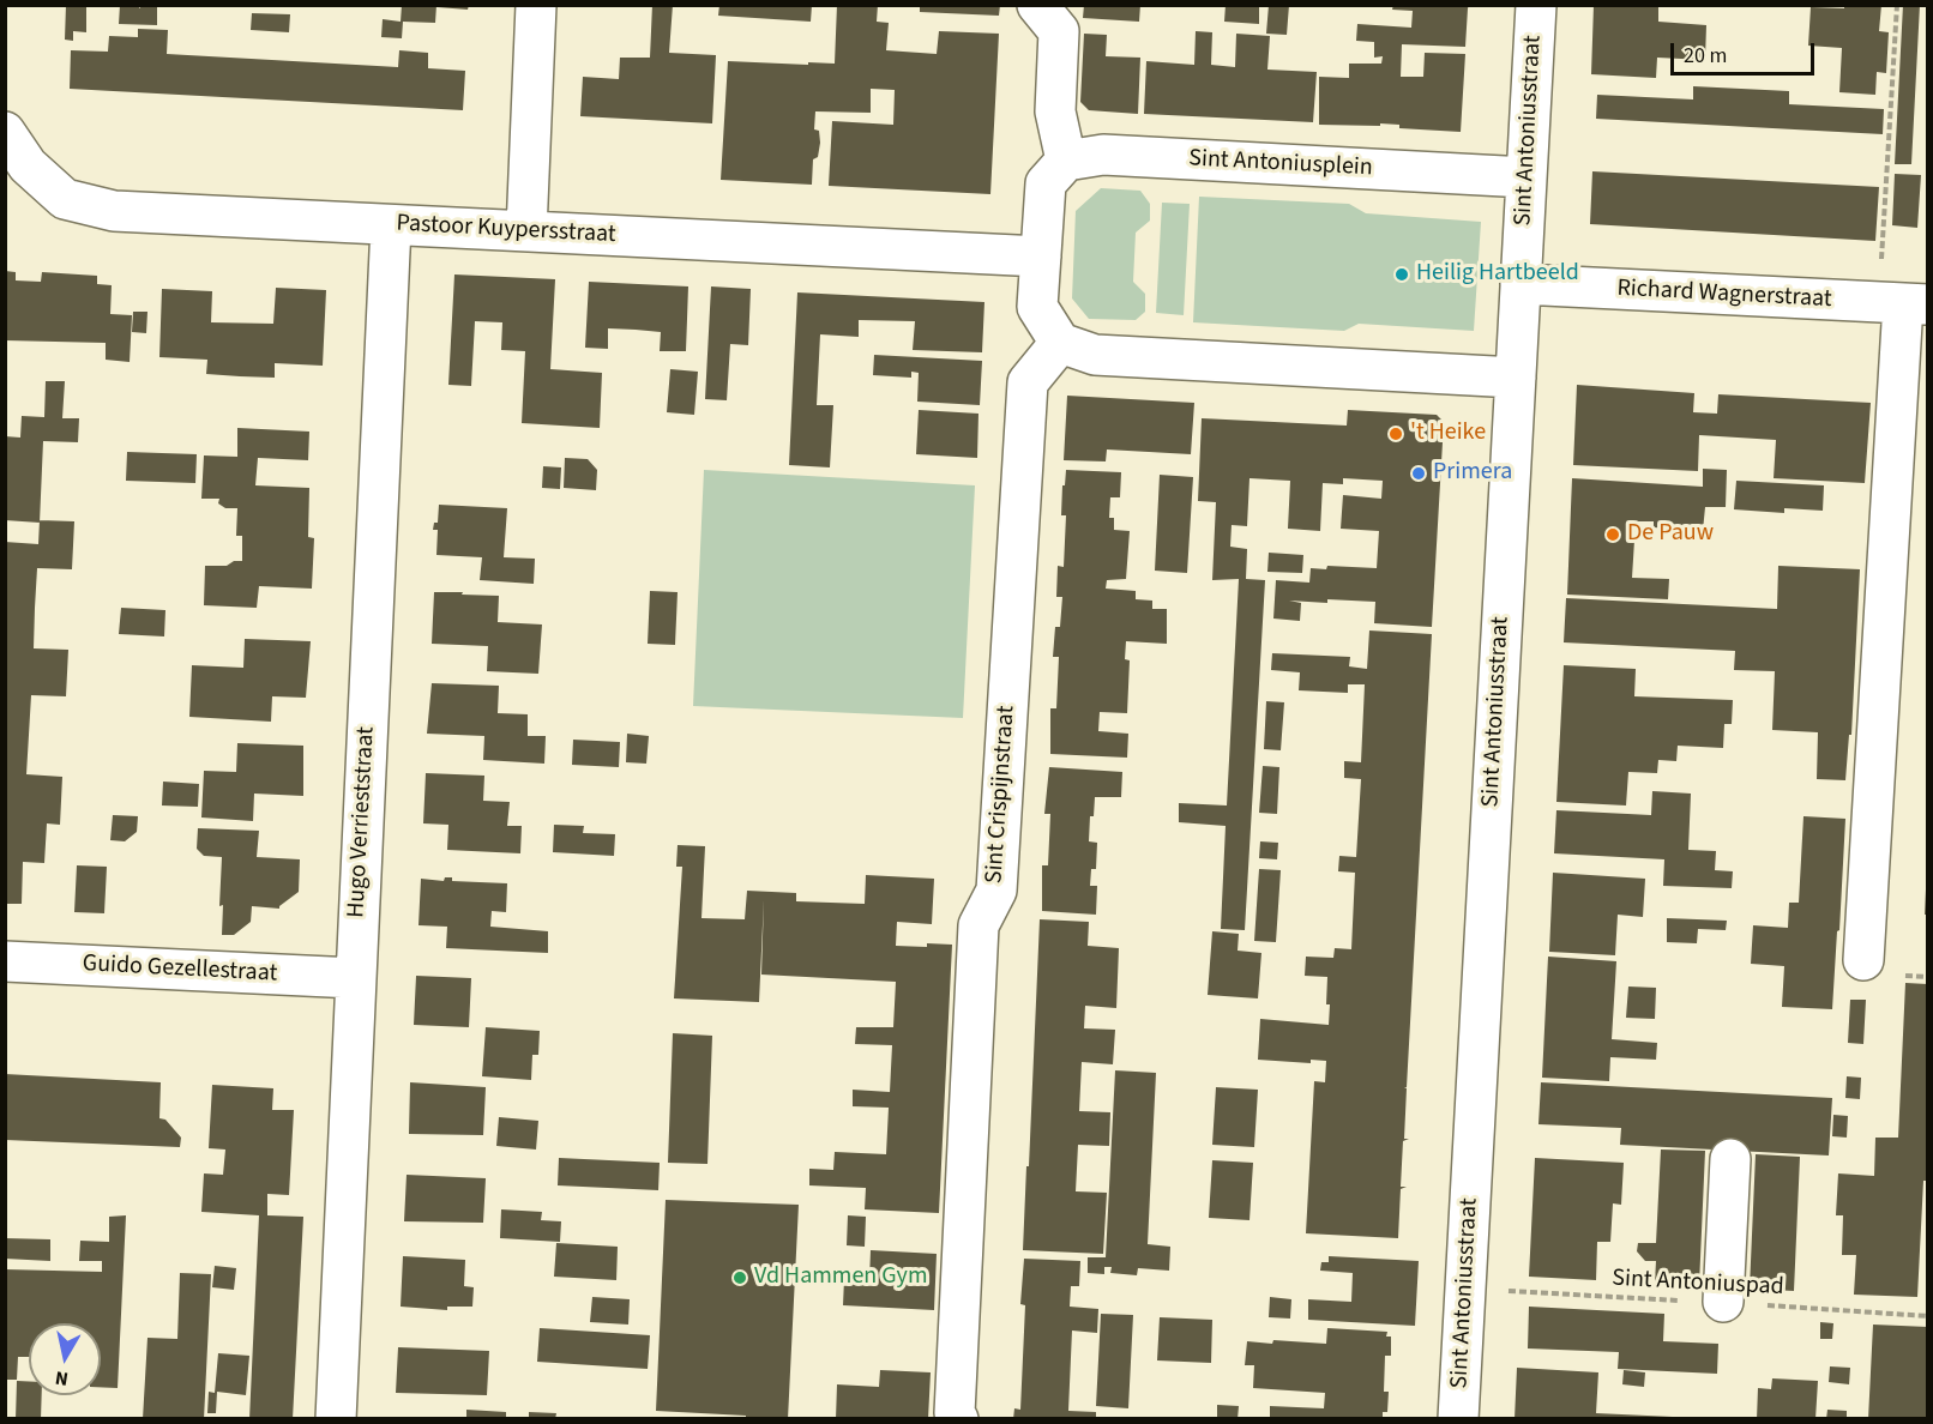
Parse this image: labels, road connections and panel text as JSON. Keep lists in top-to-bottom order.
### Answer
{
  "streets": {
    "street": [
      "Sint Antoniusstraat",
      "Sint Antoniusplein",
      "Pastoor Kuypersstraat",
      "Richard Wagnerstraat",
      "Sint Crispijnstraat",
      "Hugo Verrieststraat",
      "Guido Gezellestraat"
    ],
    "path": ["Sint Antoniuspad"]
  },
  "crossings": [
    ["Sint Antoniusstraat", "Sint Antoniusplein"],
    ["Sint Antoniusstraat", "Richard Wagnerstraat"],
    ["Sint Antoniusstraat", "Sint Antoniuspad"],
    ["Pastoor Kuypersstraat", "Hugo Verrieststraat"],
    ["Hugo Verrieststraat", "Guido Gezellestraat"]
  ],
  "places": [
    "Heilig Hartbeeld",
    "'t Heike",
    "Primera",
    "De Pauw",
    "Vd Hammen Gym"
  ],
  "scale_bar": "20 m",
  "north": "bottom"
}
